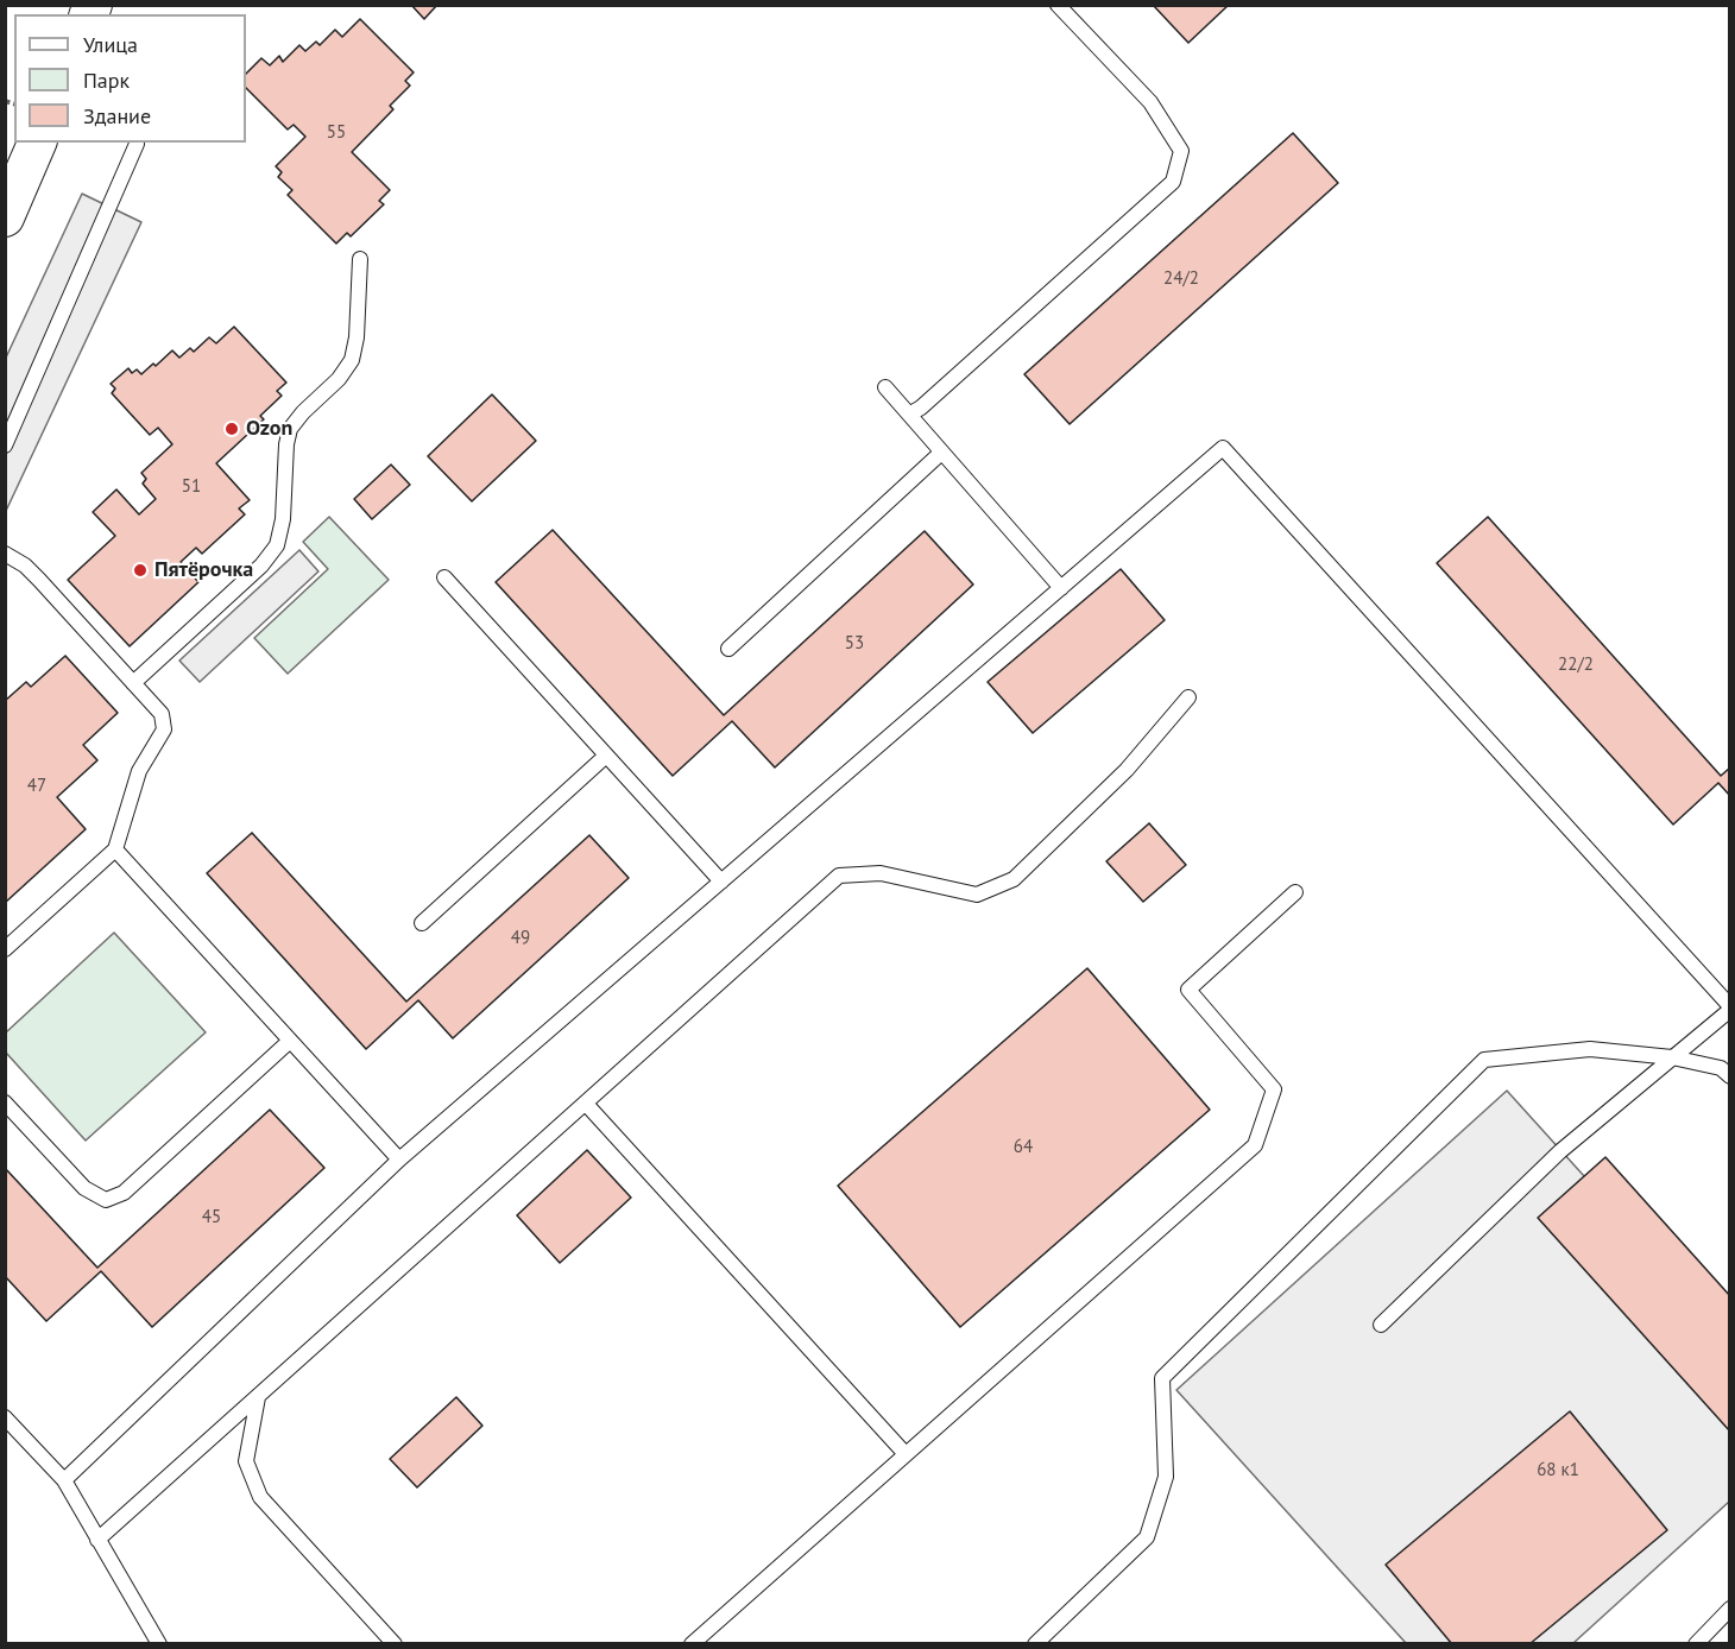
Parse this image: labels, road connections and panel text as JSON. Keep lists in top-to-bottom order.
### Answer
{
  "places": ["Ozon", "Пятёрочка"],
  "house_numbers": [
    "55",
    "24/2",
    "51",
    "53",
    "22/2",
    "47",
    "49",
    "64",
    "45",
    "68 к1"
  ],
  "legend": ["Улица", "Парк", "Здание"]
}
